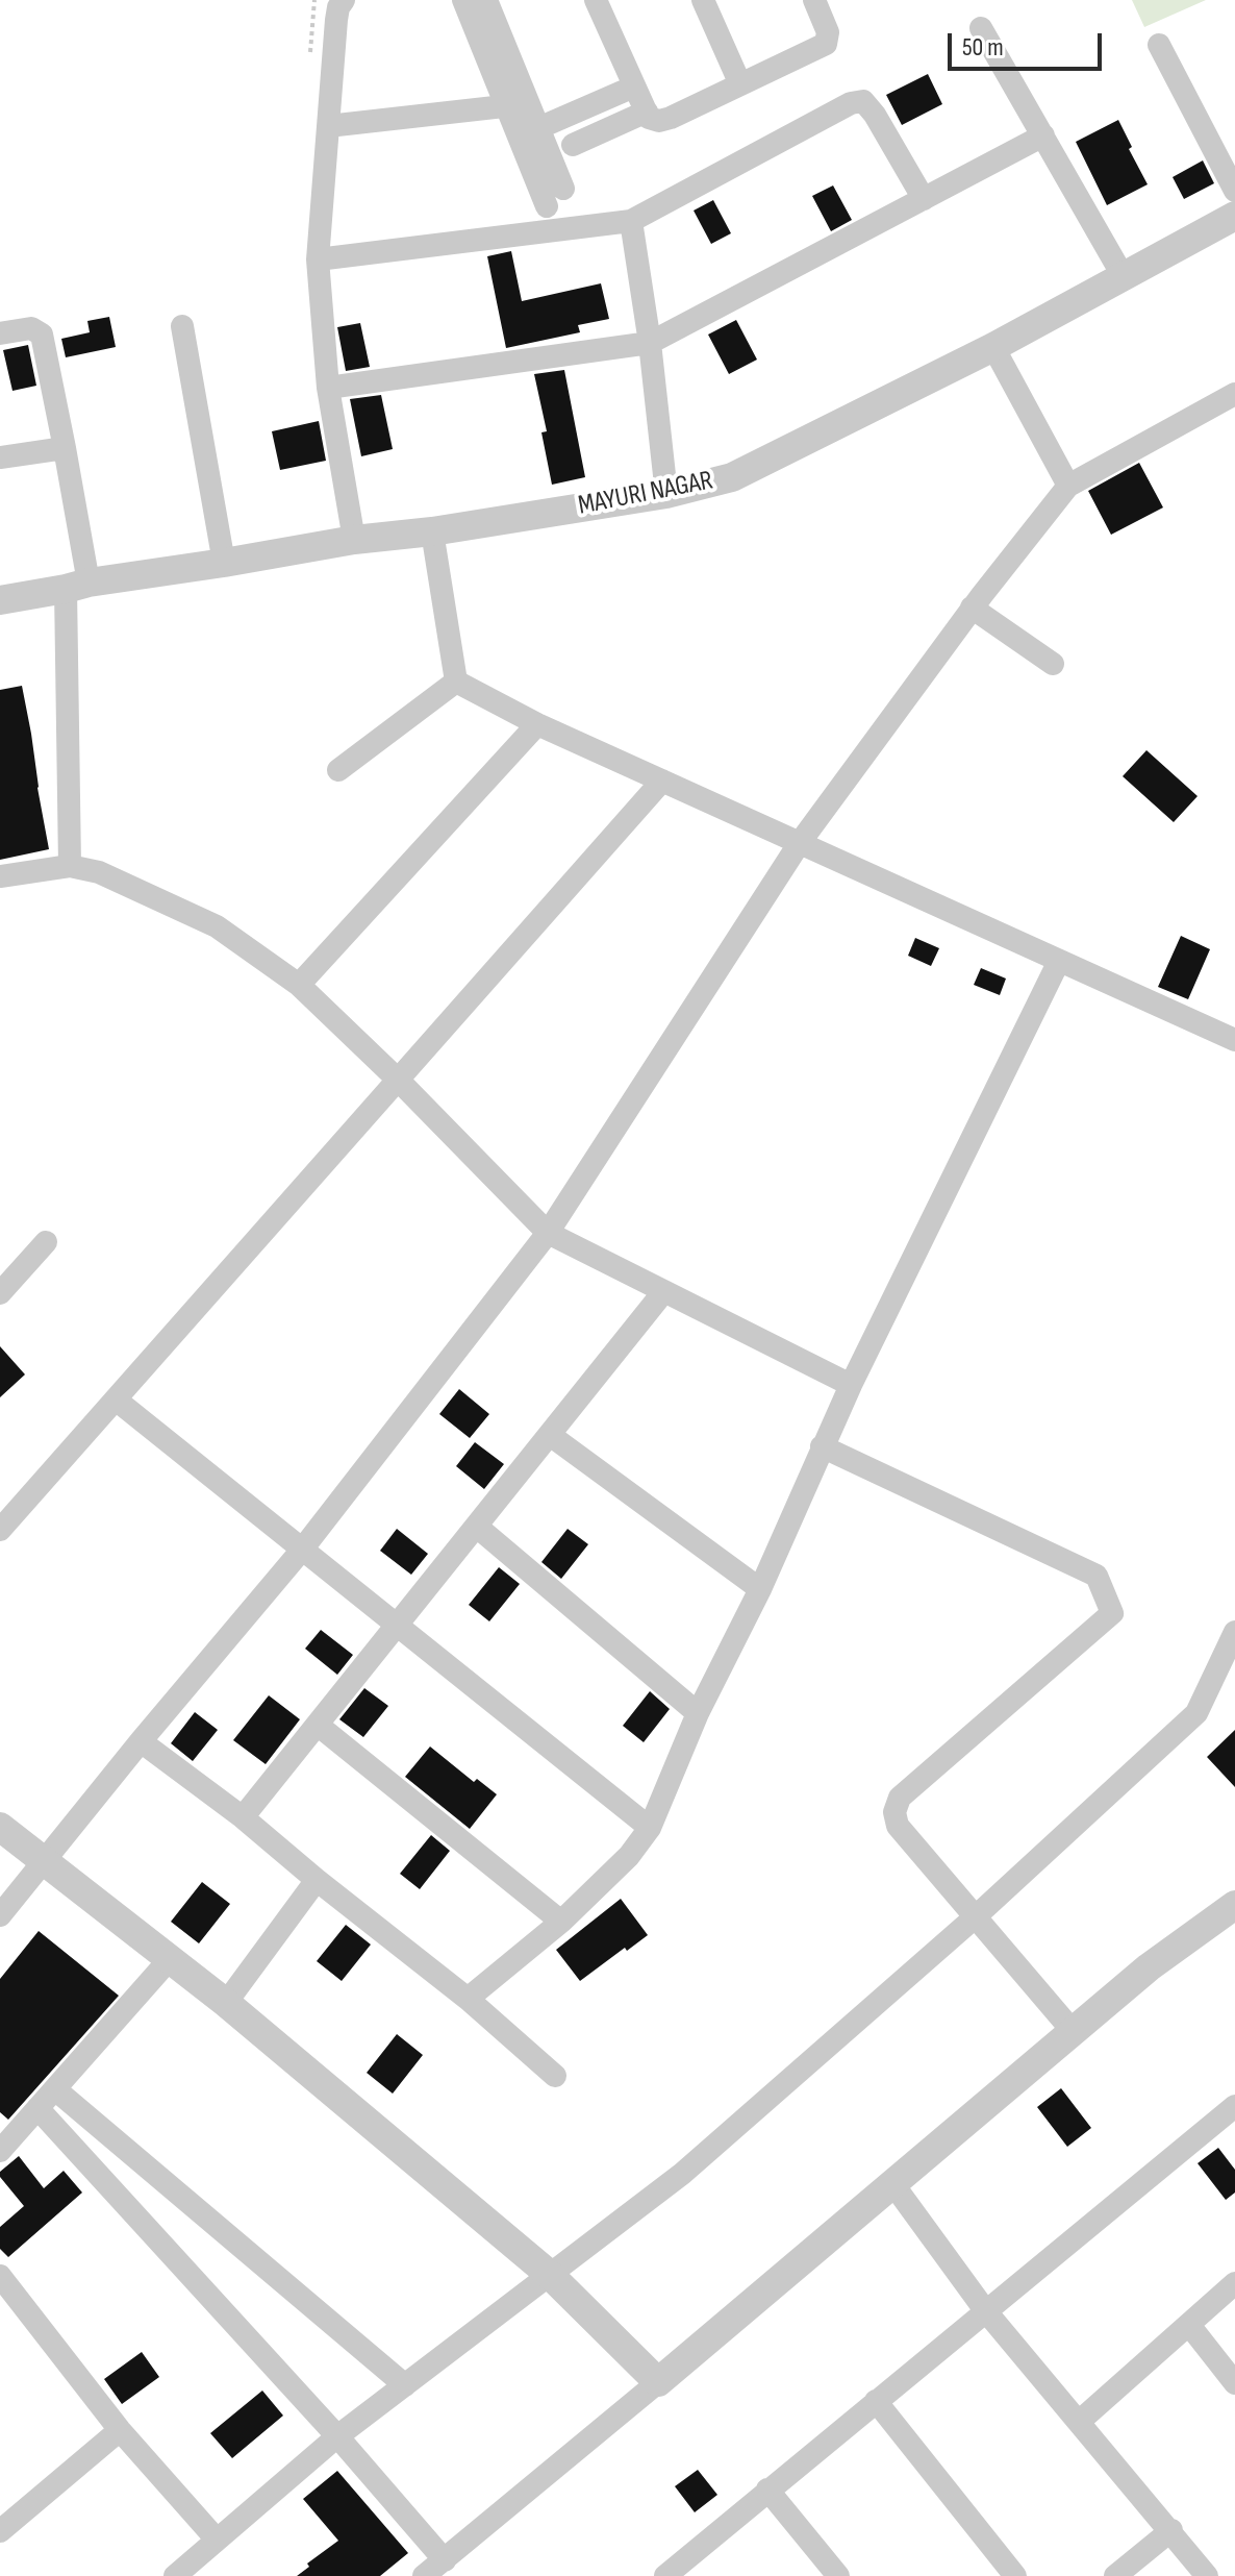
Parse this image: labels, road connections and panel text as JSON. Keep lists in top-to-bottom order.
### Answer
{
  "streets": {
    "street": ["MAYURI NAGAR"]
  },
  "scale_bar": "50 m"
}
